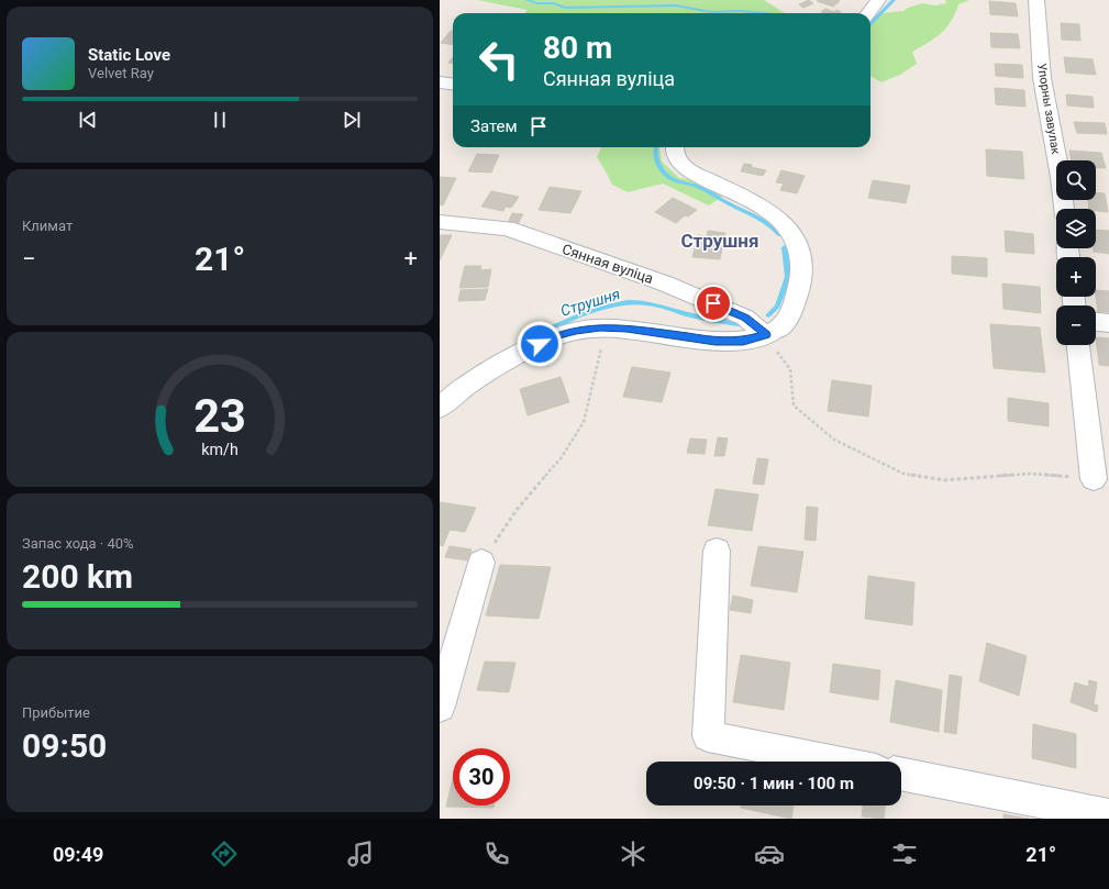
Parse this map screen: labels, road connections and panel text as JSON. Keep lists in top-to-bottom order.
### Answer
{
  "streets": {
    "street": ["Упорны завулак", "Сянная вуліца"]
  },
  "districts": ["Струшня"],
  "water": ["Струшня"],
  "page": {
    "turn": ["80 m", "Сянная вуліца"],
    "song": ["Static Love", "Velvet Ray"],
    "then": "Затем",
    "map_buttons": ["+", "−"],
    "tile": [
      "Климат",
      ["Запас хода · 40%", "200 km"],
      ["Прибытие", "09:50"]
    ],
    "heat": ["−", "21°", "+"],
    "limit": "30",
    "trip": "09:50 · 1 мин · 100 m",
    "tabs": ["09:49", "21°"],
    "gauge": ["23", "km/h"]
  }
}
